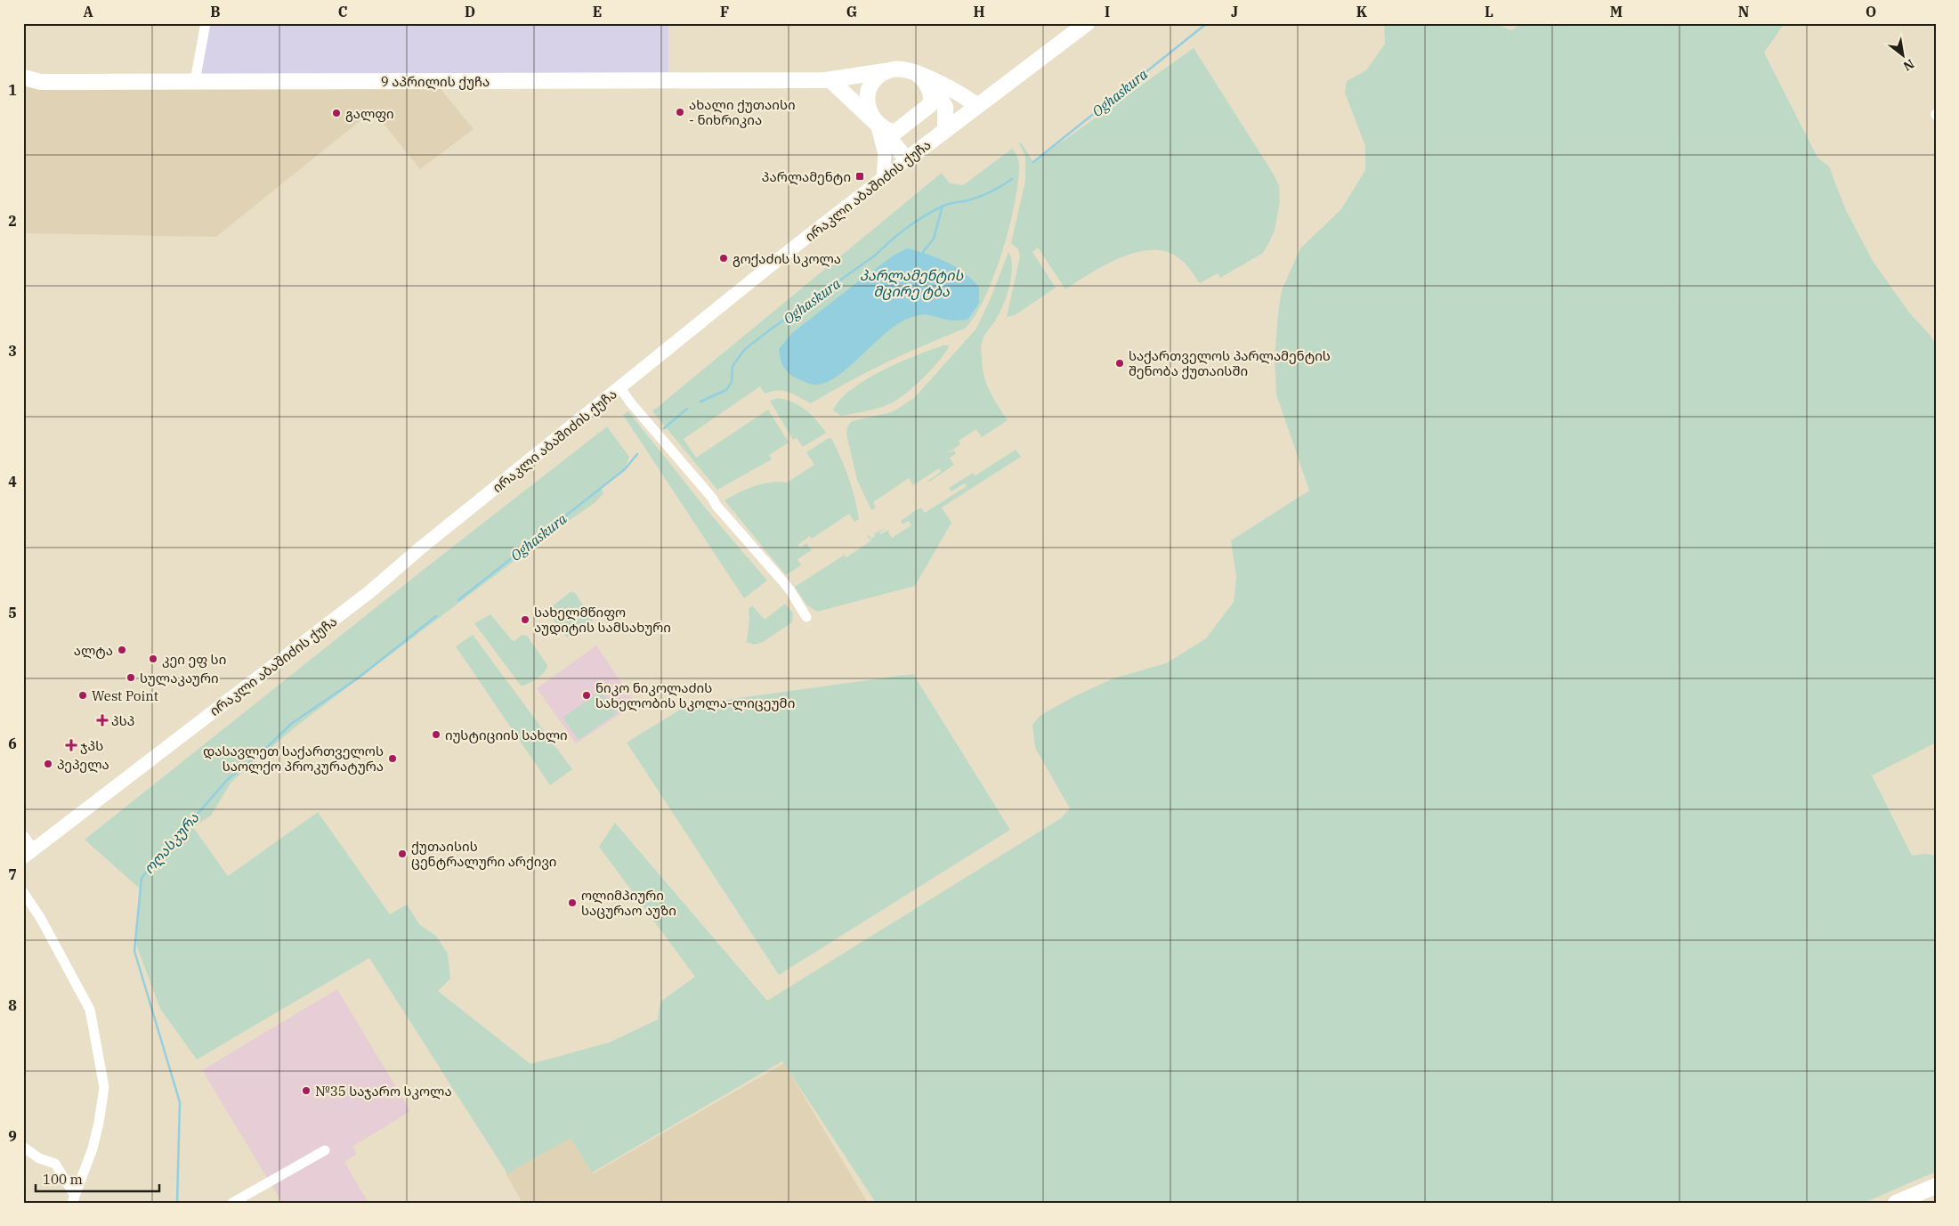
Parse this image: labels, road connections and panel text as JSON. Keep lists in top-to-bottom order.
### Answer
{
  "streets": {
    "main road": ["9 აპრილის ქუჩა", "ირაკლი აბაშიძის ქუჩა"]
  },
  "water": ["Oghaskura", "პარლამენტის მცირე ტბა", "ოღასკურა"],
  "places": {
    "other": [
      "ახალი ქუთაისი - ნიხრიკია",
      "გალფი",
      "გოქაძის სკოლა",
      "საქართველოს პარლამენტის შენობა ქუთაისში",
      "სახელმწიფო აუდიტის სამსახური",
      "ალტა",
      "კეი ეფ სი",
      "სულაკაური",
      "West Point",
      "ნიკო ნიკოლაძის სახელობის სკოლა-ლიცეუმი",
      "იუსტიციის სახლი",
      "დასავლეთ საქართველოს საოლქო პროკურატურა",
      "პეპელა",
      "ქუთაისის ცენტრალური არქივი",
      "ოლიმპიური საცურაო აუზი",
      "№35 საჯარო სკოლა"
    ],
    "transit": ["პარლამენტი"],
    "health": ["პსპ", "ჯპს"]
  },
  "scale_bar": "100 m",
  "north": "bottom right",
  "grid": {
    "columns": [
      "A",
      "B",
      "C",
      "D",
      "E",
      "F",
      "G",
      "H",
      "I",
      "J",
      "K",
      "L",
      "M",
      "N",
      "O"
    ],
    "rows": [
      "1",
      "2",
      "3",
      "4",
      "5",
      "6",
      "7",
      "8",
      "9"
    ]
  }
}
